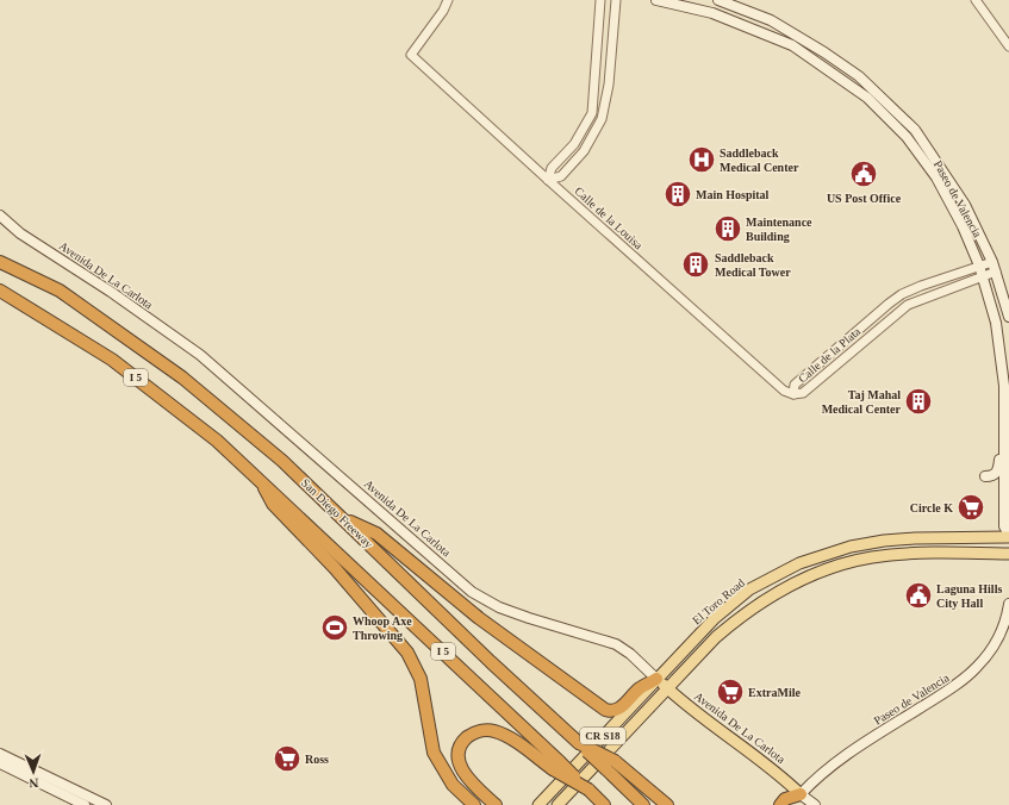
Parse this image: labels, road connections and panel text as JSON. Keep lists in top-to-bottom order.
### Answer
{
  "streets": {
    "highway": ["I 5", "San Diego Freeway"],
    "main road": [
      "Paseo de Valencia",
      "Avenida De La Carlota",
      "El Toro Road",
      "CR S18"
    ],
    "street": ["Calle de la Louisa", "Calle de la Plata"]
  },
  "crossings": [
    ["Paseo de Valencia", "Avenida De La Carlota"],
    ["Paseo de Valencia", "Calle de la Plata"],
    ["Paseo de Valencia", "El Toro Road"],
    ["Calle de la Louisa", "Calle de la Plata"],
    ["Avenida De La Carlota", "El Toro Road"],
    ["Avenida De La Carlota", "CR S18"]
  ],
  "places": {
    "hospital": ["Saddleback Medical Center"],
    "public building": ["US Post Office", "Laguna Hills City Hall"],
    "building": [
      "Main Hospital",
      "Maintenance Building",
      "Saddleback Medical Tower",
      "Taj Mahal Medical Center"
    ],
    "supermarket": ["Circle K", "ExtraMile", "Ross"],
    "sports": ["Whoop Axe Throwing"]
  },
  "north": "bottom"
}
